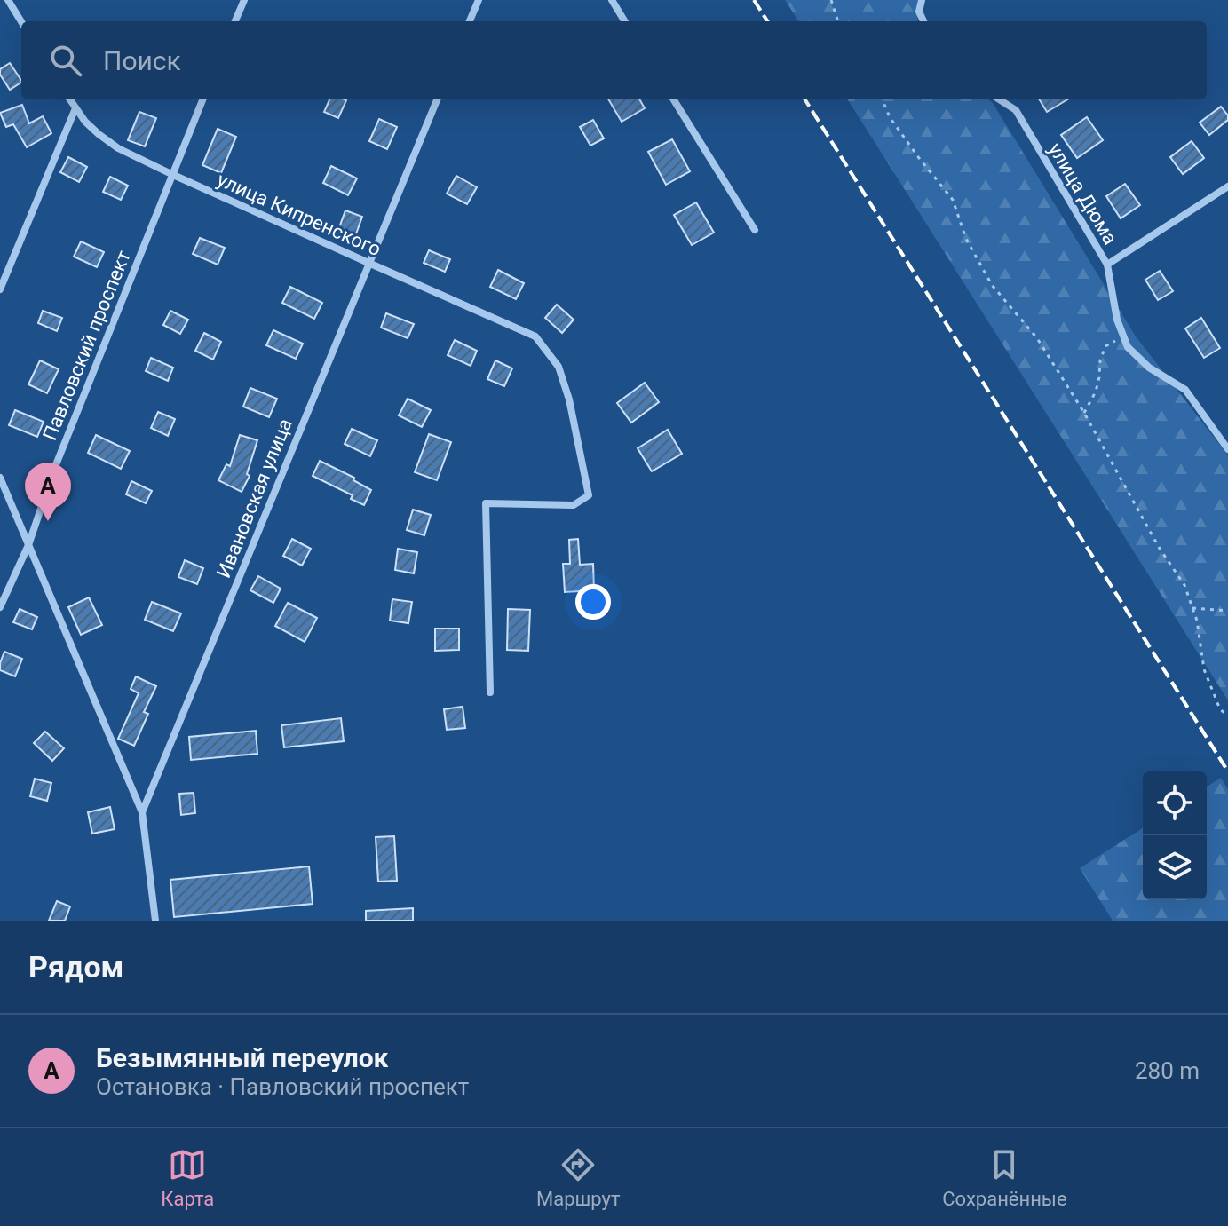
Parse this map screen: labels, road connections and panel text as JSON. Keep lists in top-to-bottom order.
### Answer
{
  "streets": {
    "street": [
      "улица Дюма",
      "улица Кипренского",
      "Павловский проспект",
      "Ивановская улица"
    ]
  },
  "crossings": [
    ["улица Кипренского", "Павловский проспект"],
    ["улица Кипренского", "Ивановская улица"]
  ],
  "page": {
    "search": "Поиск",
    "pins": "A",
    "heading": "Рядом",
    "list": [
      {
        "mark": "A",
        "name": "Безымянный переулок",
        "note": "Остановка · Павловский проспект",
        "value": "280 m"
      }
    ],
    "nav": ["Карта", "Маршрут", "Сохранённые"]
  }
}
